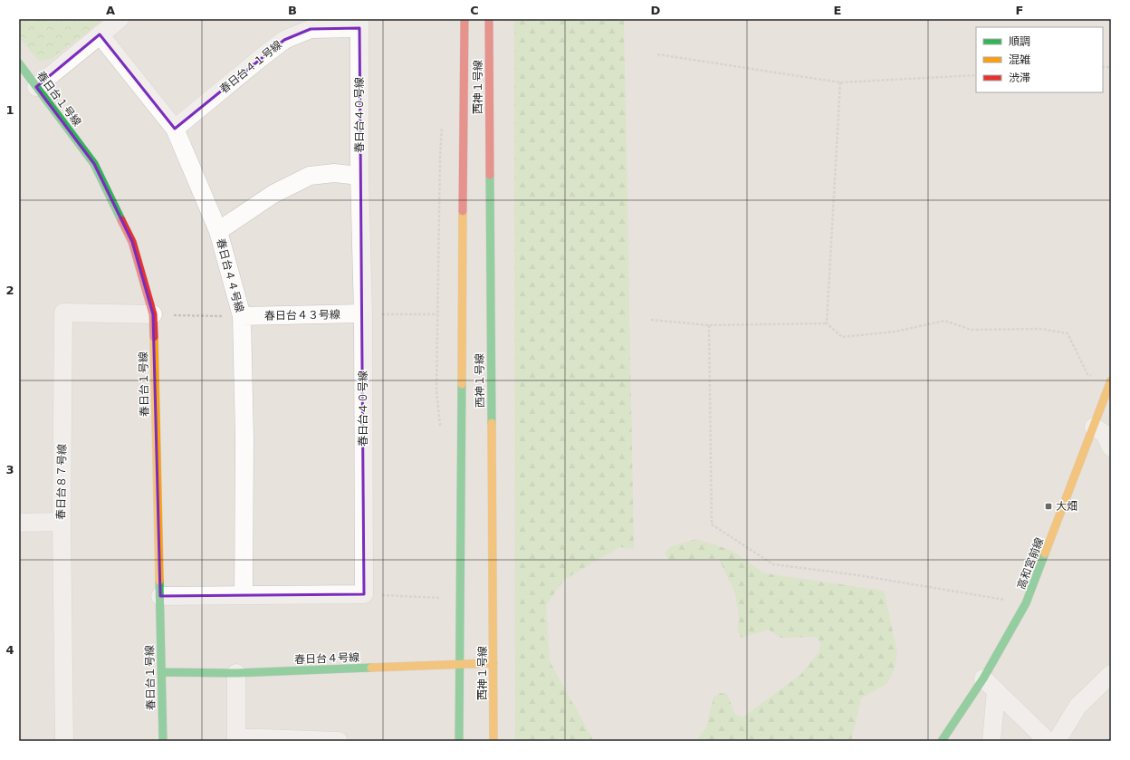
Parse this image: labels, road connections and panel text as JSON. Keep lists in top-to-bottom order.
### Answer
{
  "streets": {
    "street": [
      "春日台４１号線",
      "西神１号線",
      "春日台１号線",
      "春日台４０号線",
      "春日台４４号線",
      "春日台４３号線",
      "春日台８７号線",
      "高和宮前線",
      "春日台４号線"
    ]
  },
  "crossings": [
    ["春日台４１号線", "春日台４０号線"],
    ["春日台４１号線", "春日台４４号線"],
    ["西神１号線", "春日台４号線"],
    ["春日台１号線", "春日台８７号線"],
    ["春日台１号線", "春日台４号線"],
    ["春日台４０号線", "春日台４３号線"],
    ["春日台４４号線", "春日台４３号線"]
  ],
  "places": {
    "transit": ["大畑"]
  },
  "legend": ["順調", "混雑", "渋滞"],
  "grid": {
    "columns": [
      "A",
      "B",
      "C",
      "D",
      "E",
      "F"
    ],
    "rows": [
      "1",
      "2",
      "3",
      "4"
    ]
  }
}
